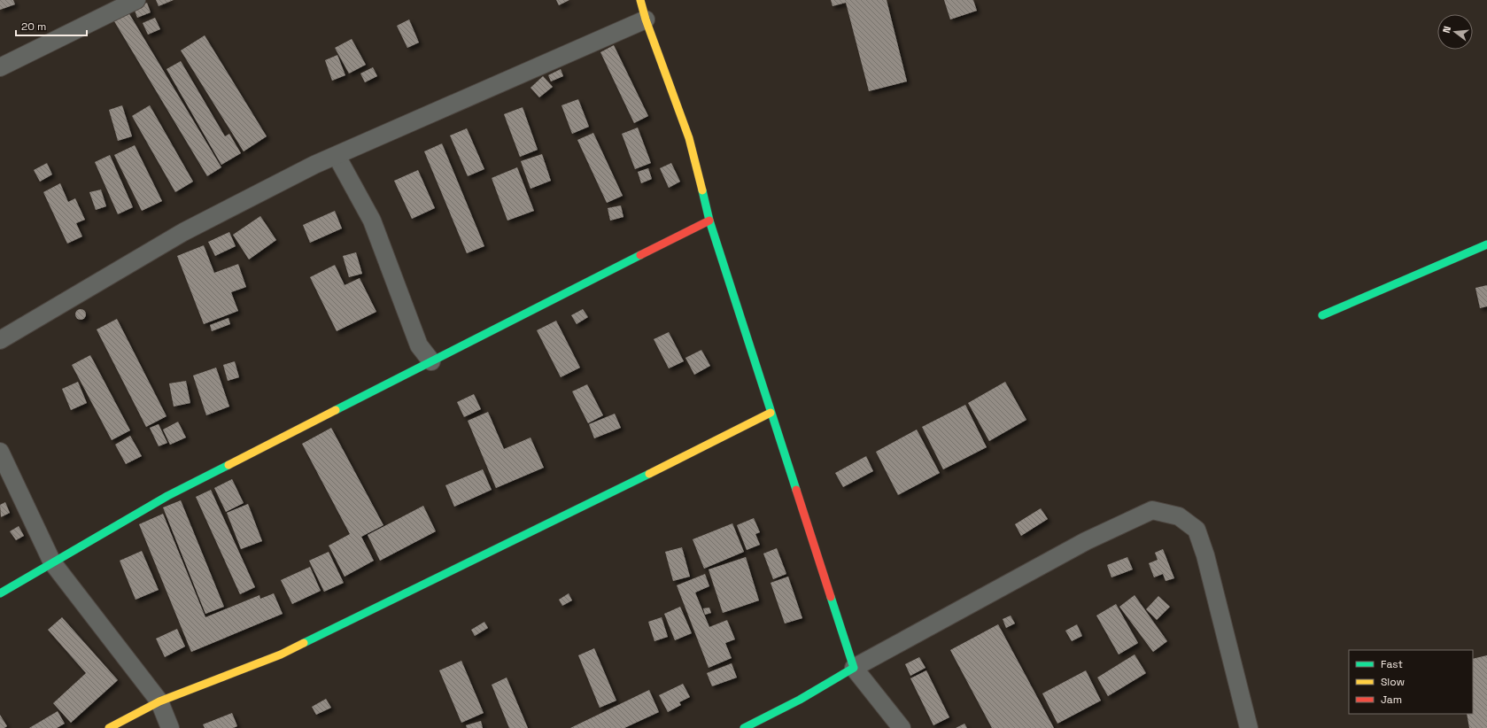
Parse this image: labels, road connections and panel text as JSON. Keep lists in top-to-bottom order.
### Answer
{
  "legend": ["Fast", "Slow", "Jam"],
  "scale_bar": "20 m",
  "north": "left"
}
